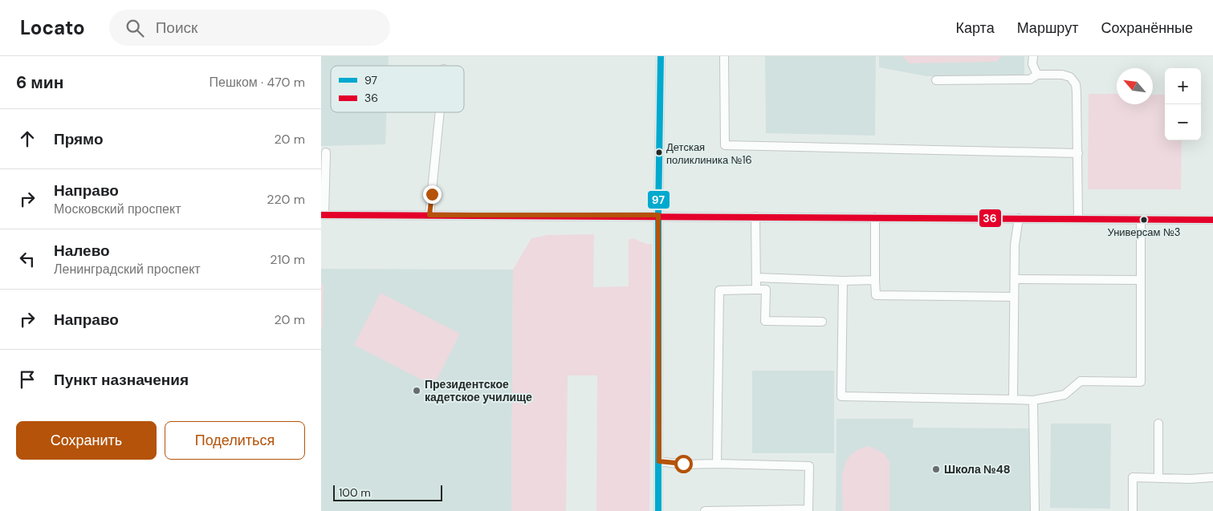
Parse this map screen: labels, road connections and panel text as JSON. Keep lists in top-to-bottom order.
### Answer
{
  "places": [
    "Детская поликлиника №16",
    "Универсам №3",
    "Президентское кадетское училище",
    "Школа №48"
  ],
  "lines": ["transit line 97", "transit line 36"],
  "legend": ["97", "36"],
  "scale_bar": "100 m",
  "north": "top left",
  "page": {
    "header": "Locato",
    "search": "Поиск",
    "nav": ["Карта", "Маршрут", "Сохранённые"],
    "heading": ["6 мин", "Пешком · 470 m"],
    "map_buttons": ["+", "−"],
    "list": [
      ["Прямо", "20 m"],
      ["Направо", "Московский проспект", "220 m"],
      ["Налево", "Ленинградский проспект", "210 m"],
      ["Направо", "20 m"],
      "Пункт назначения"
    ],
    "buttons": ["Сохранить", "Поделиться"],
    "scale": "100 m"
  }
}
